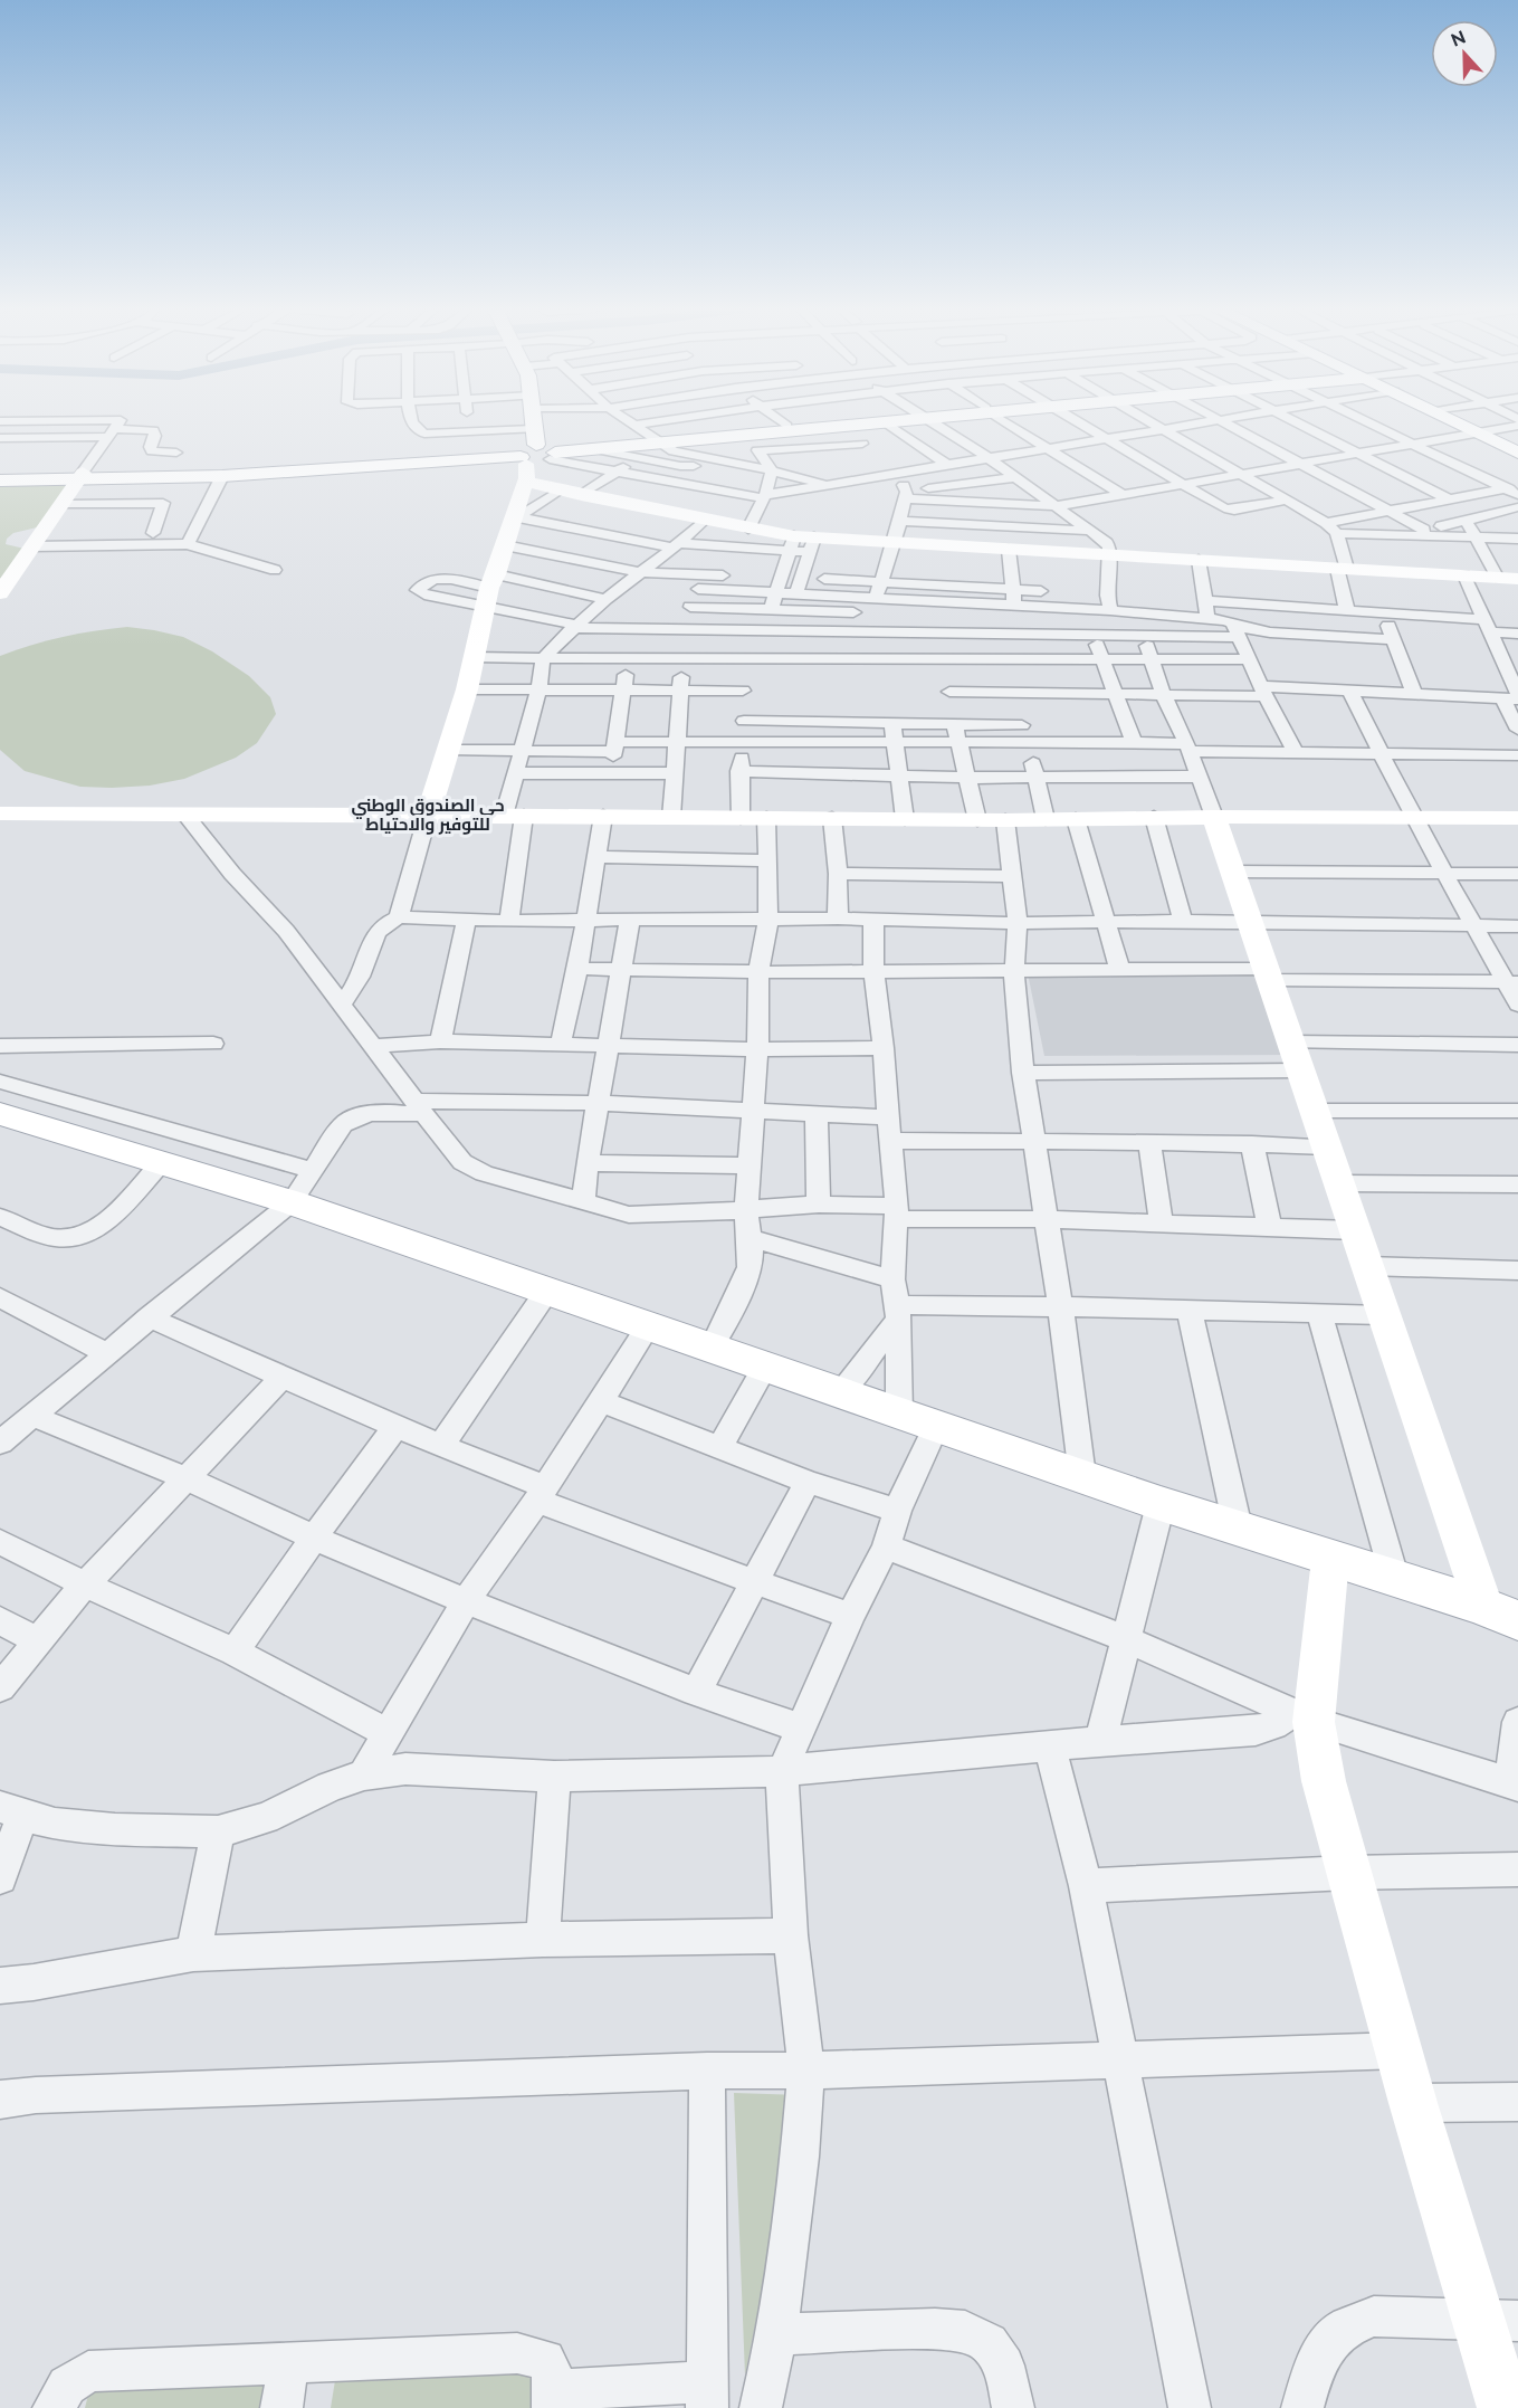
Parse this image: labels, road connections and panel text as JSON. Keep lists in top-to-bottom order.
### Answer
{
  "districts": ["حي الصندوق الوطني للتوفير والاحتياط"],
  "north": "top"
}
